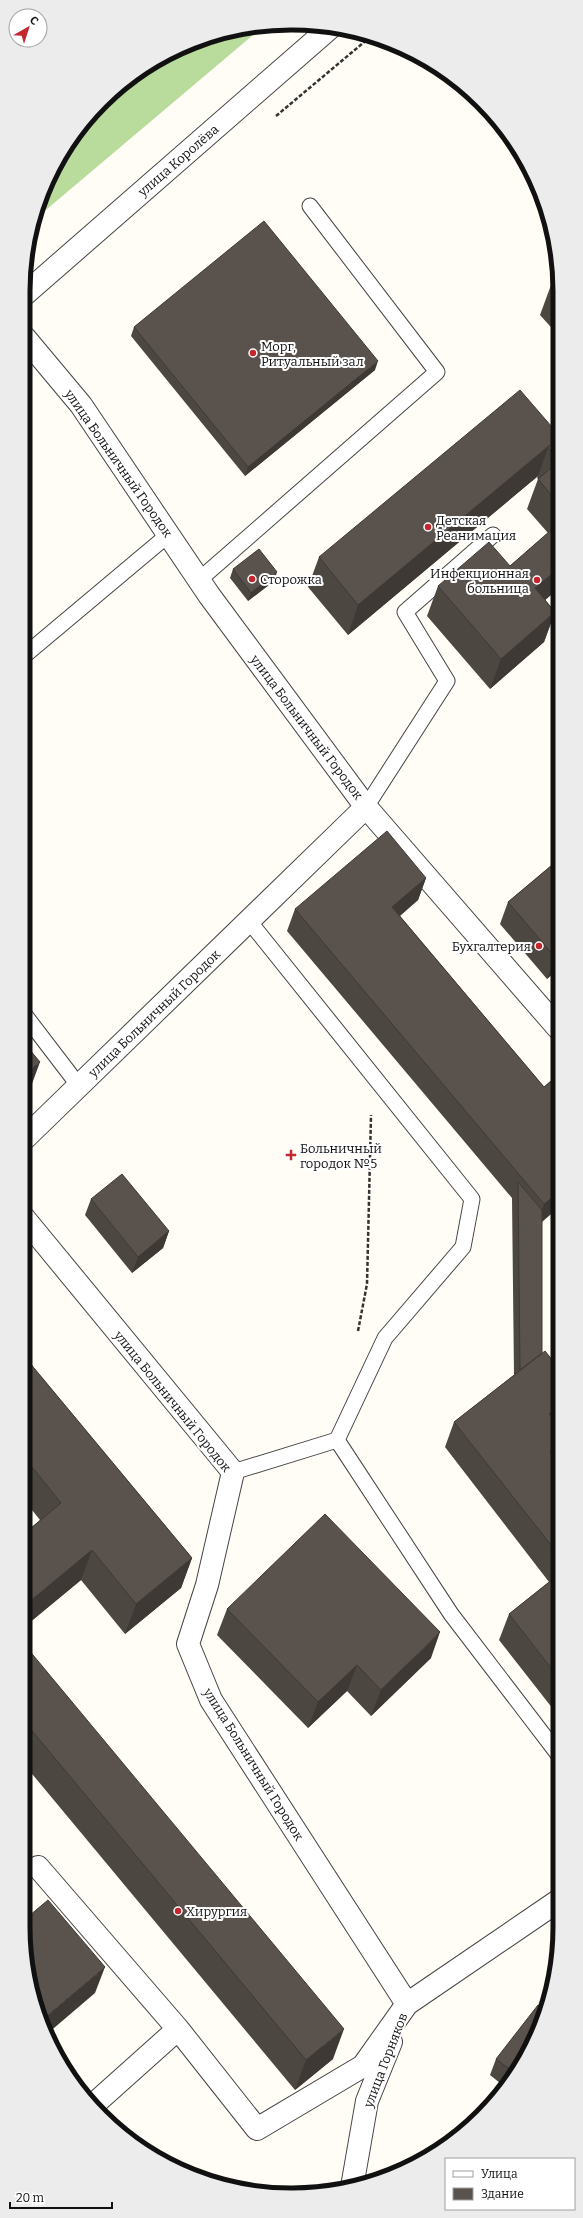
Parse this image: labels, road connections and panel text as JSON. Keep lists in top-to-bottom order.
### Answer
{
  "streets": {
    "street": ["улица Королёва", "улица Больничный Городок", "улица Горняков"]
  },
  "crossings": [
    ["улица Больничный Городок", "улица Горняков"]
  ],
  "places": {
    "other": [
      "Морг, Ритуальный зал",
      "Детская Реанимация",
      "Сторожка",
      "Инфекционная больница",
      "Бухгалтерия",
      "Хирургия"
    ],
    "health": ["Больничный городок №5"]
  },
  "legend": ["Улица", "Здание"],
  "scale_bar": "20 m",
  "north": "top right"
}
